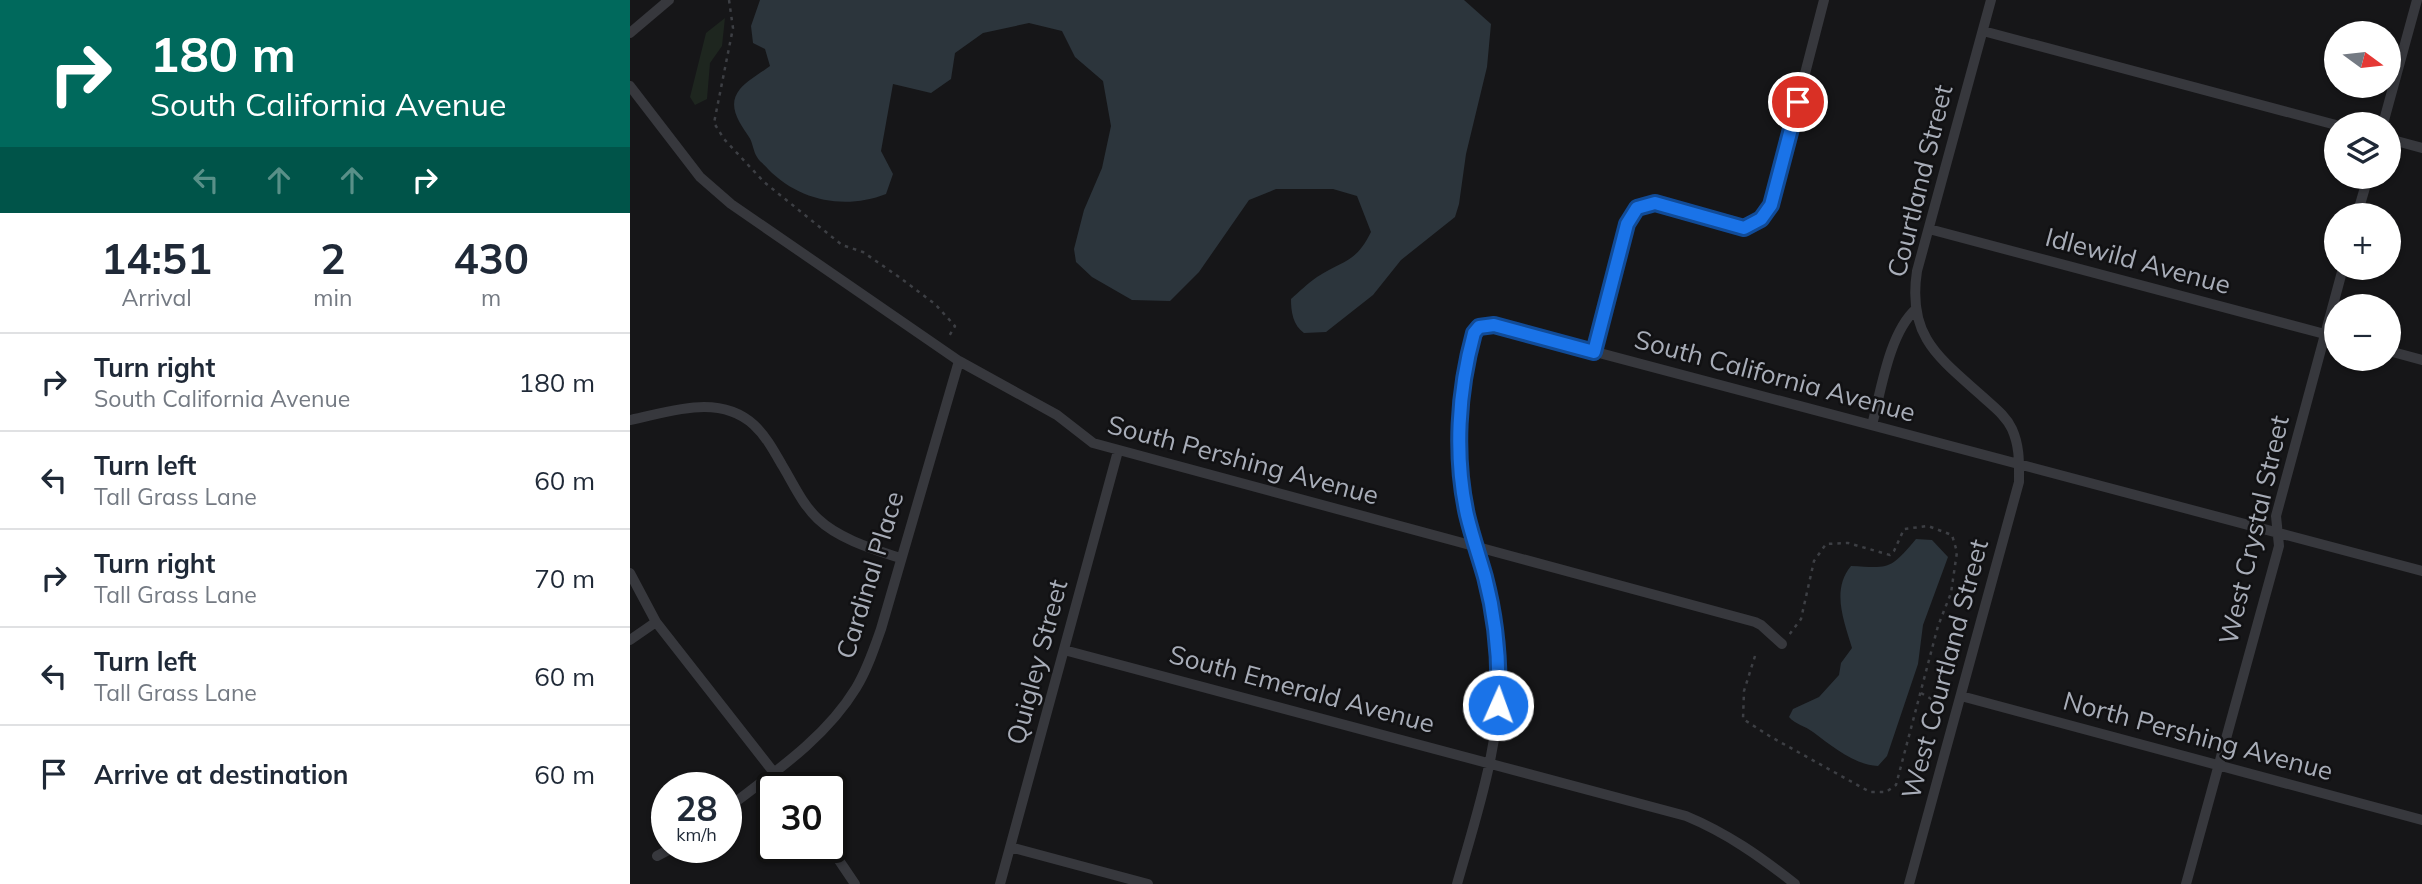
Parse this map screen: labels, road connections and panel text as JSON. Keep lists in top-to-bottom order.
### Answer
{
  "streets": {
    "street": [
      "Courtland Street",
      "Idlewild Avenue",
      "South California Avenue",
      "South Pershing Avenue",
      "West Crystal Street",
      "Cardinal Place",
      "Quigley Street",
      "West Courtland Street",
      "South Emerald Avenue",
      "North Pershing Avenue"
    ]
  },
  "crossings": [
    ["Courtland Street", "Idlewild Avenue"],
    ["Courtland Street", "South California Avenue"],
    ["Courtland Street", "West Courtland Street"],
    ["South California Avenue", "South Pershing Avenue"],
    ["South California Avenue", "West Crystal Street"],
    ["South California Avenue", "West Courtland Street"],
    ["South Pershing Avenue", "Cardinal Place"],
    ["South Pershing Avenue", "Quigley Street"],
    ["West Crystal Street", "North Pershing Avenue"],
    ["Quigley Street", "South Emerald Avenue"],
    ["West Courtland Street", "North Pershing Avenue"]
  ],
  "north": "right",
  "page": {
    "turn": ["180 m", "South California Avenue"],
    "map_buttons": ["+", "−"],
    "eta": [
      "14:51",
      "Arrival",
      "2",
      "min",
      "430",
      "m"
    ],
    "list": [
      {
        "name": "Turn right",
        "note": "South California Avenue",
        "value": "180 m"
      },
      {
        "name": "Turn left",
        "note": "Tall Grass Lane",
        "value": "60 m"
      },
      {
        "name": "Turn right",
        "note": "Tall Grass Lane",
        "value": "70 m"
      },
      {
        "name": "Turn left",
        "note": "Tall Grass Lane",
        "value": "60 m"
      },
      {
        "name": "Arrive at destination",
        "value": "60 m"
      }
    ],
    "speed": "28 km/h",
    "limit": "30"
  }
}
